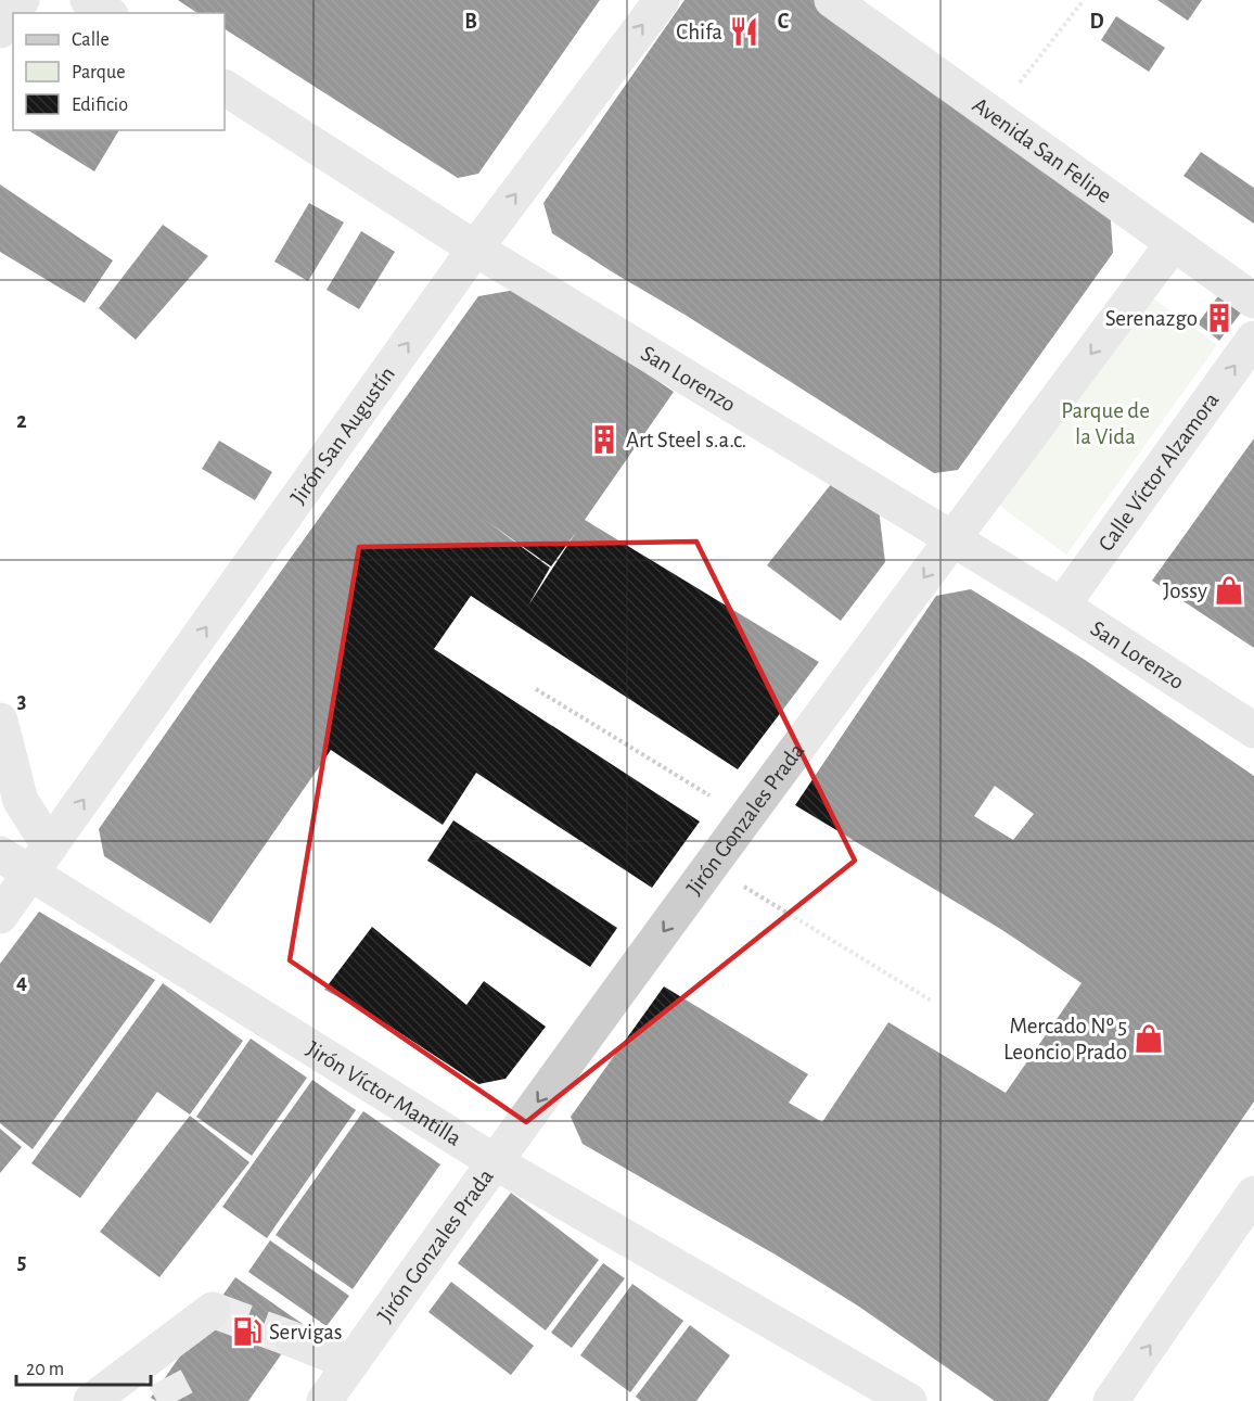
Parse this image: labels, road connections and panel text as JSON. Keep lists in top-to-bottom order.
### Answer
{
  "streets": {
    "street": [
      "Avenida San Felipe",
      "San Lorenzo",
      "Jirón San Augustín",
      "Calle Víctor Alzamora",
      "Jirón Gonzales Prada",
      "Jirón Víctor Mantilla"
    ]
  },
  "crossings": [
    ["Avenida San Felipe", "Jirón Gonzales Prada"],
    ["San Lorenzo", "Jirón San Augustín"],
    ["San Lorenzo", "Calle Víctor Alzamora"],
    ["San Lorenzo", "Jirón Gonzales Prada"],
    ["Jirón San Augustín", "Jirón Víctor Mantilla"],
    ["Jirón Gonzales Prada", "Jirón Víctor Mantilla"]
  ],
  "one_way": ["Jirón San Augustín", "Calle Víctor Alzamora", "Jirón Gonzales Prada"],
  "parks": ["Parque de la Vida"],
  "places": {
    "restaurant": ["Chifa"],
    "building": ["Serenazgo", "Art Steel s.a.c."],
    "shop": ["Jossy", "Mercado Nº 5 Leoncio Prado"],
    "fuel station": ["Servigas"]
  },
  "legend": ["Calle", "Parque", "Edificio"],
  "scale_bar": "20 m",
  "grid": {
    "columns": ["B", "C", "D"],
    "rows": [
      "2",
      "3",
      "4",
      "5"
    ]
  }
}
